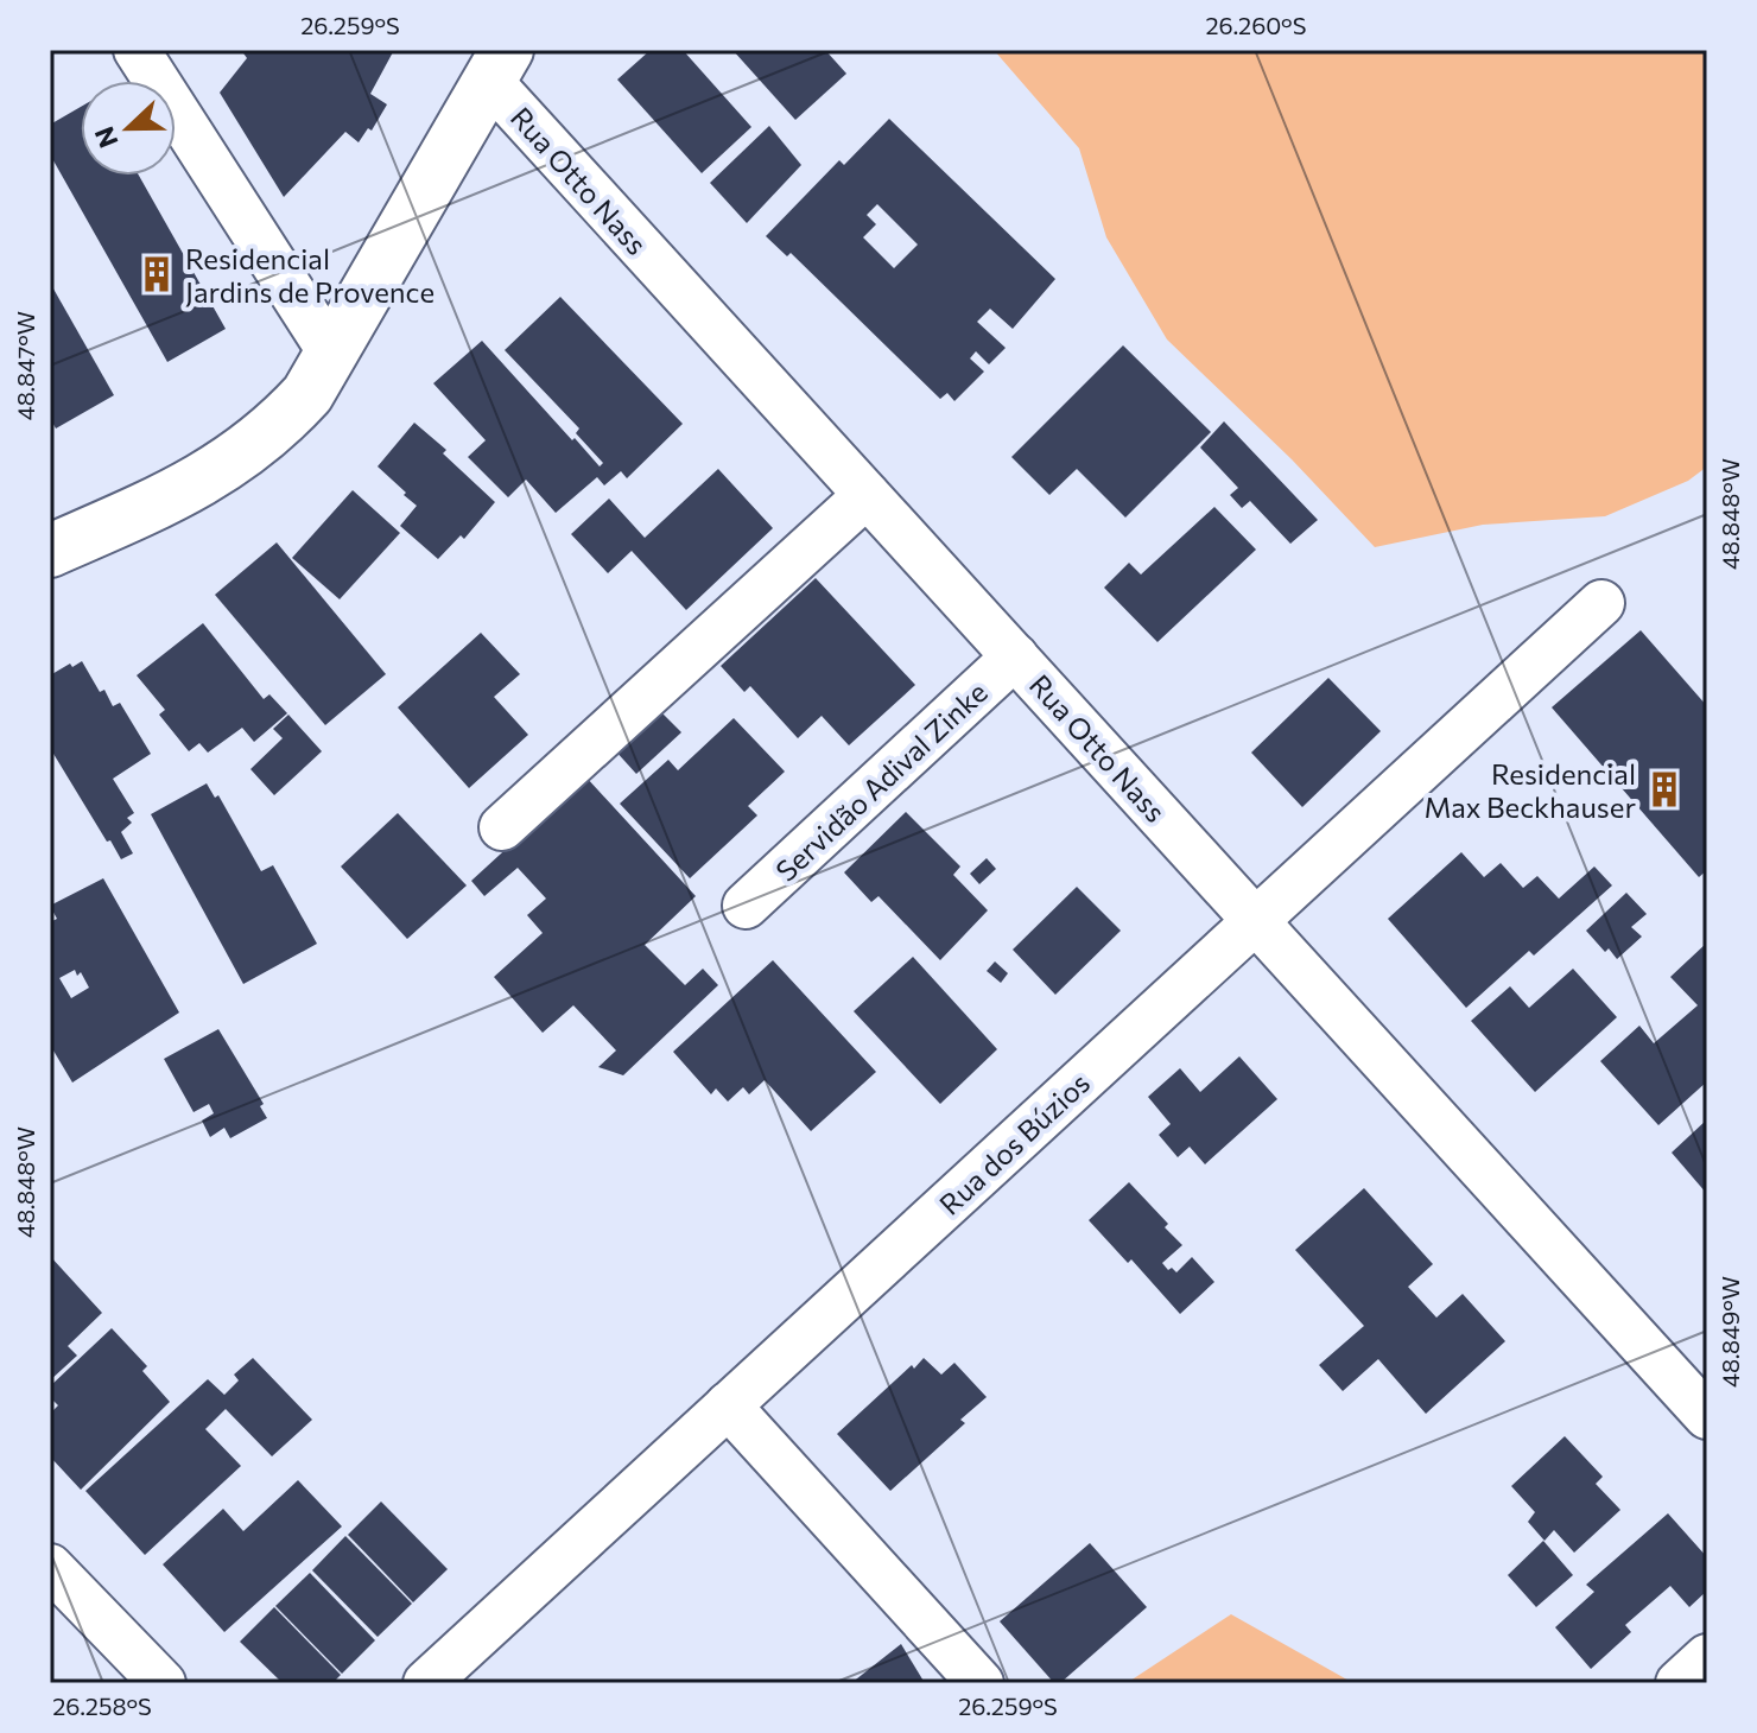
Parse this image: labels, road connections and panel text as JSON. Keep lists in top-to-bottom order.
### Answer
{
  "streets": {
    "street": ["Rua Otto Nass", "Servidão Adival Zinke", "Rua dos Búzios"]
  },
  "crossings": [
    ["Rua Otto Nass", "Servidão Adival Zinke"],
    ["Rua Otto Nass", "Rua dos Búzios"]
  ],
  "places": {
    "building": ["Residencial Jardins de Provence", "Residencial Max Beckhauser"]
  },
  "north": "left",
  "coordinates": [
    "26.259°S",
    "26.260°S",
    "48.847°W",
    "48.848°W",
    "48.849°W",
    "26.258°S"
  ]
}
